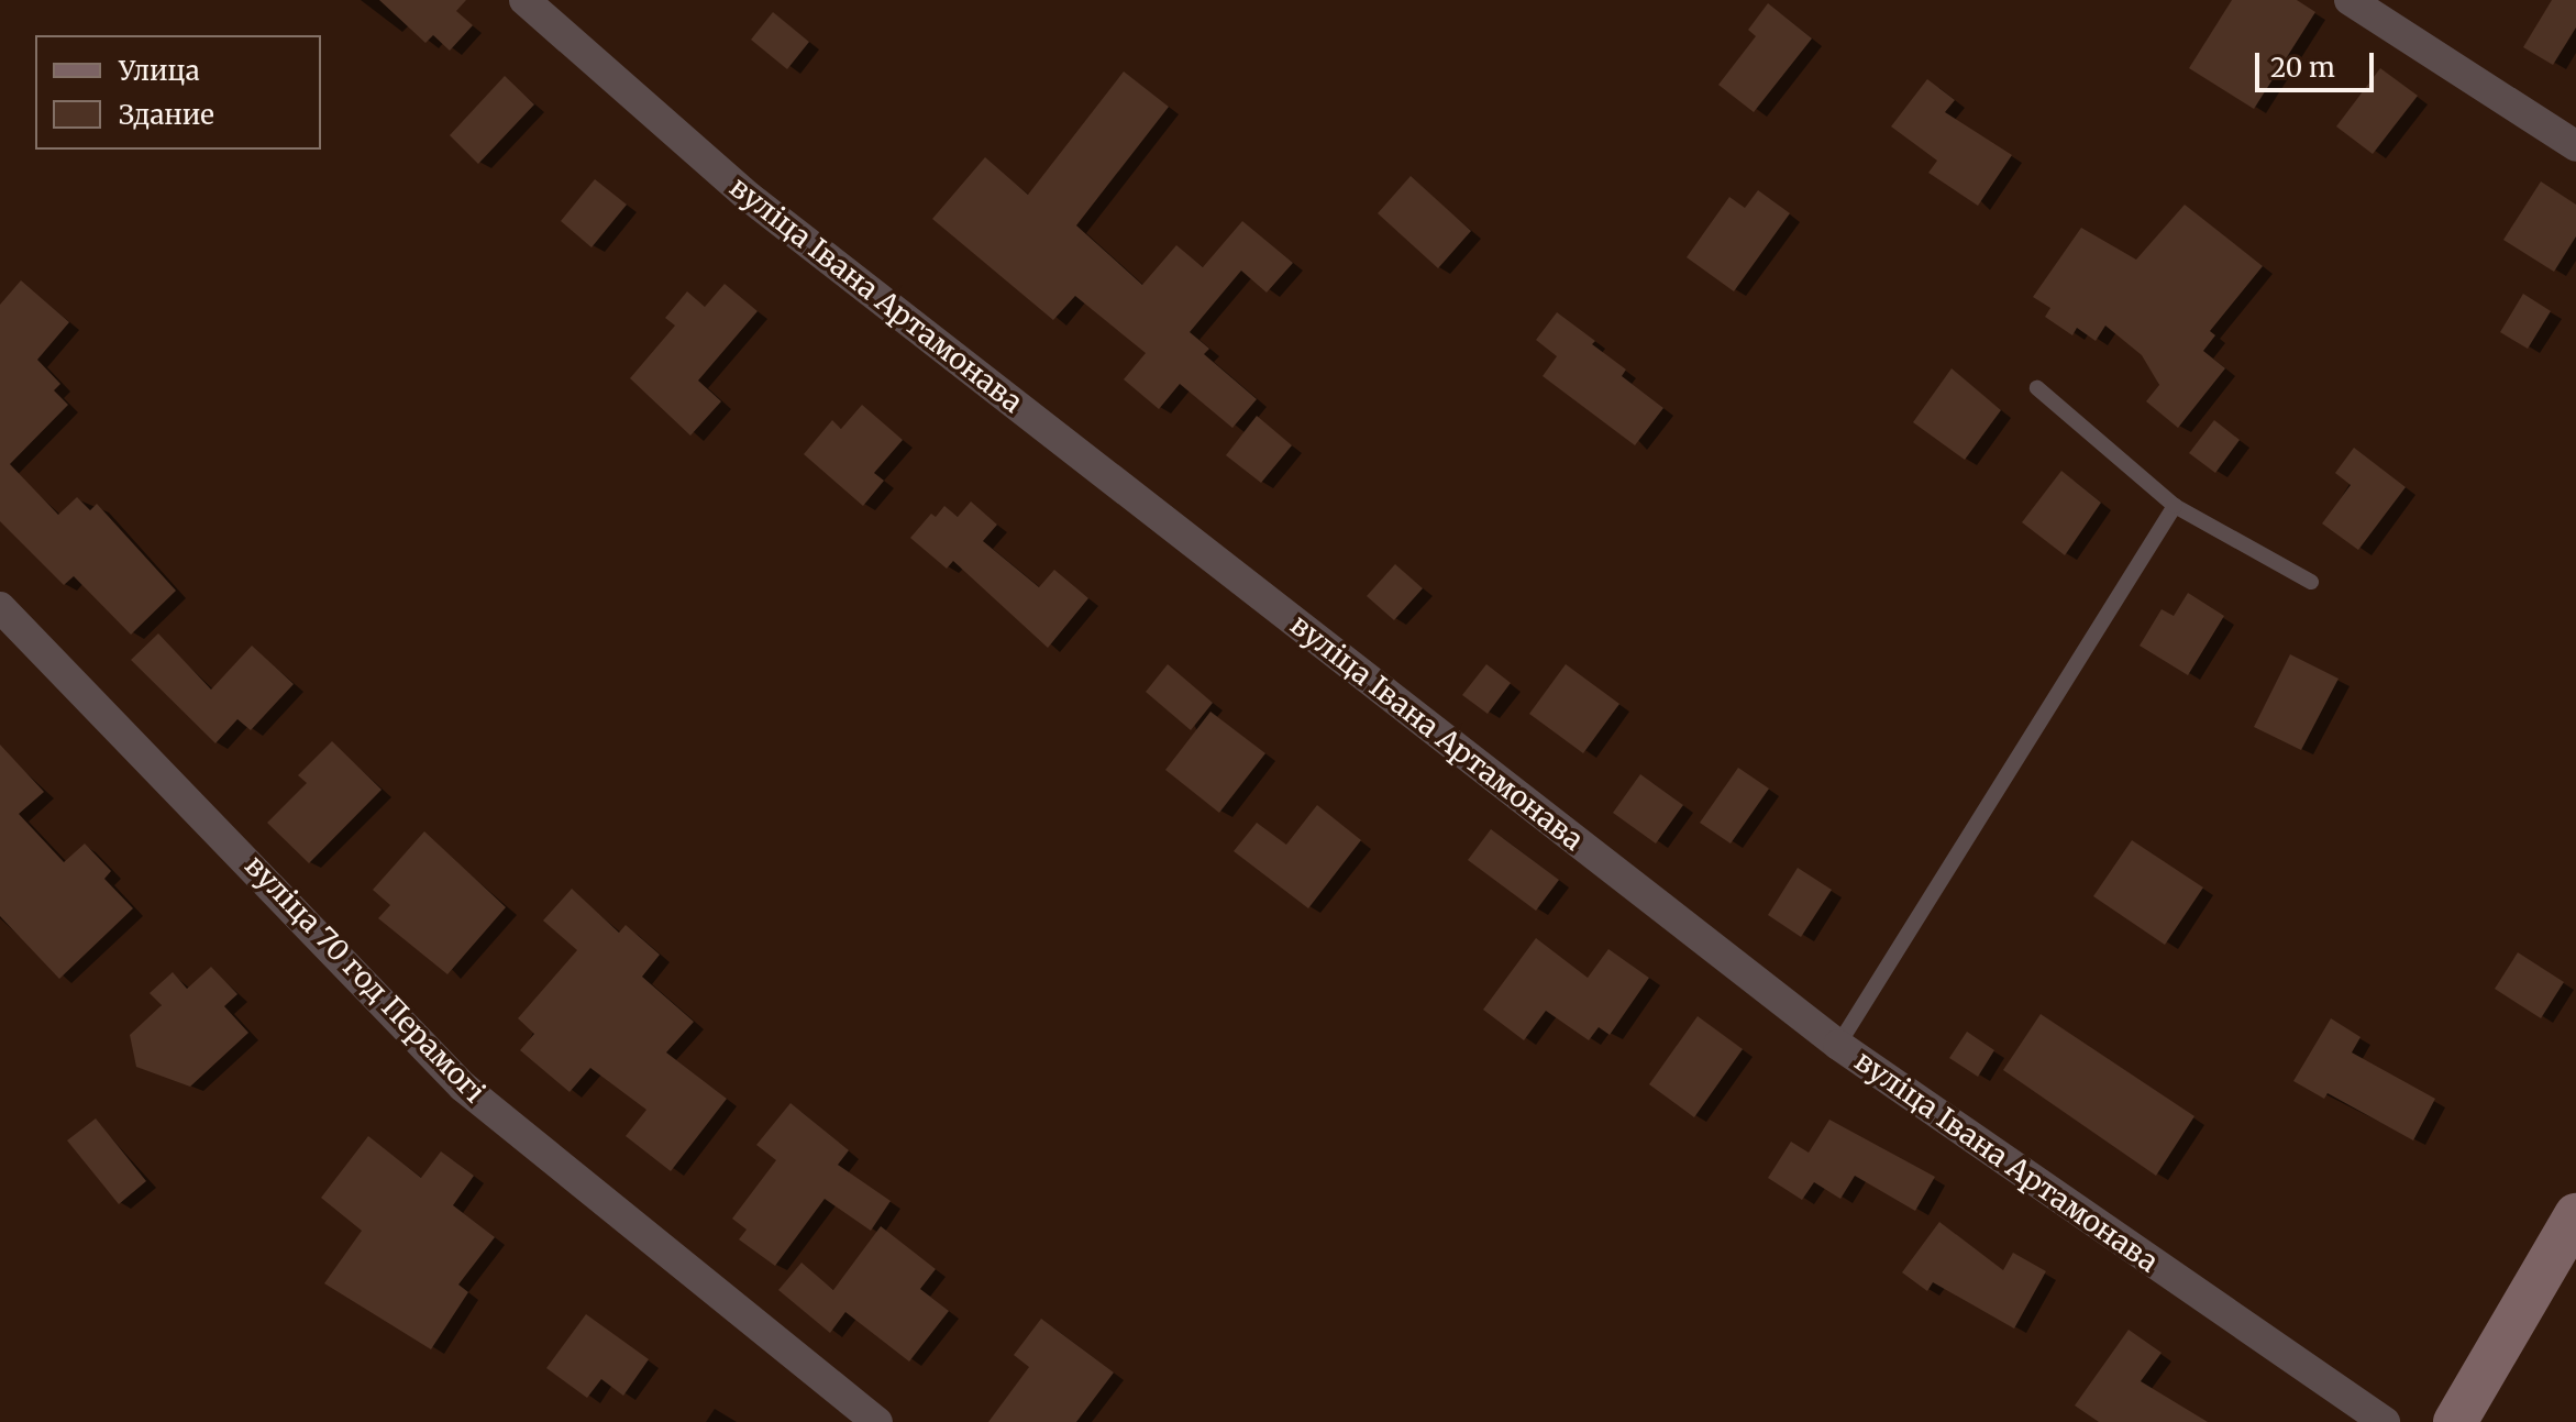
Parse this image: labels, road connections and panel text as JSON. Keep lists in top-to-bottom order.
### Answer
{
  "streets": {
    "street": ["вуліца Івана Артамонава", "вуліца 70 год Перамогі"]
  },
  "legend": ["Улица", "Здание"],
  "scale_bar": "20 m"
}
